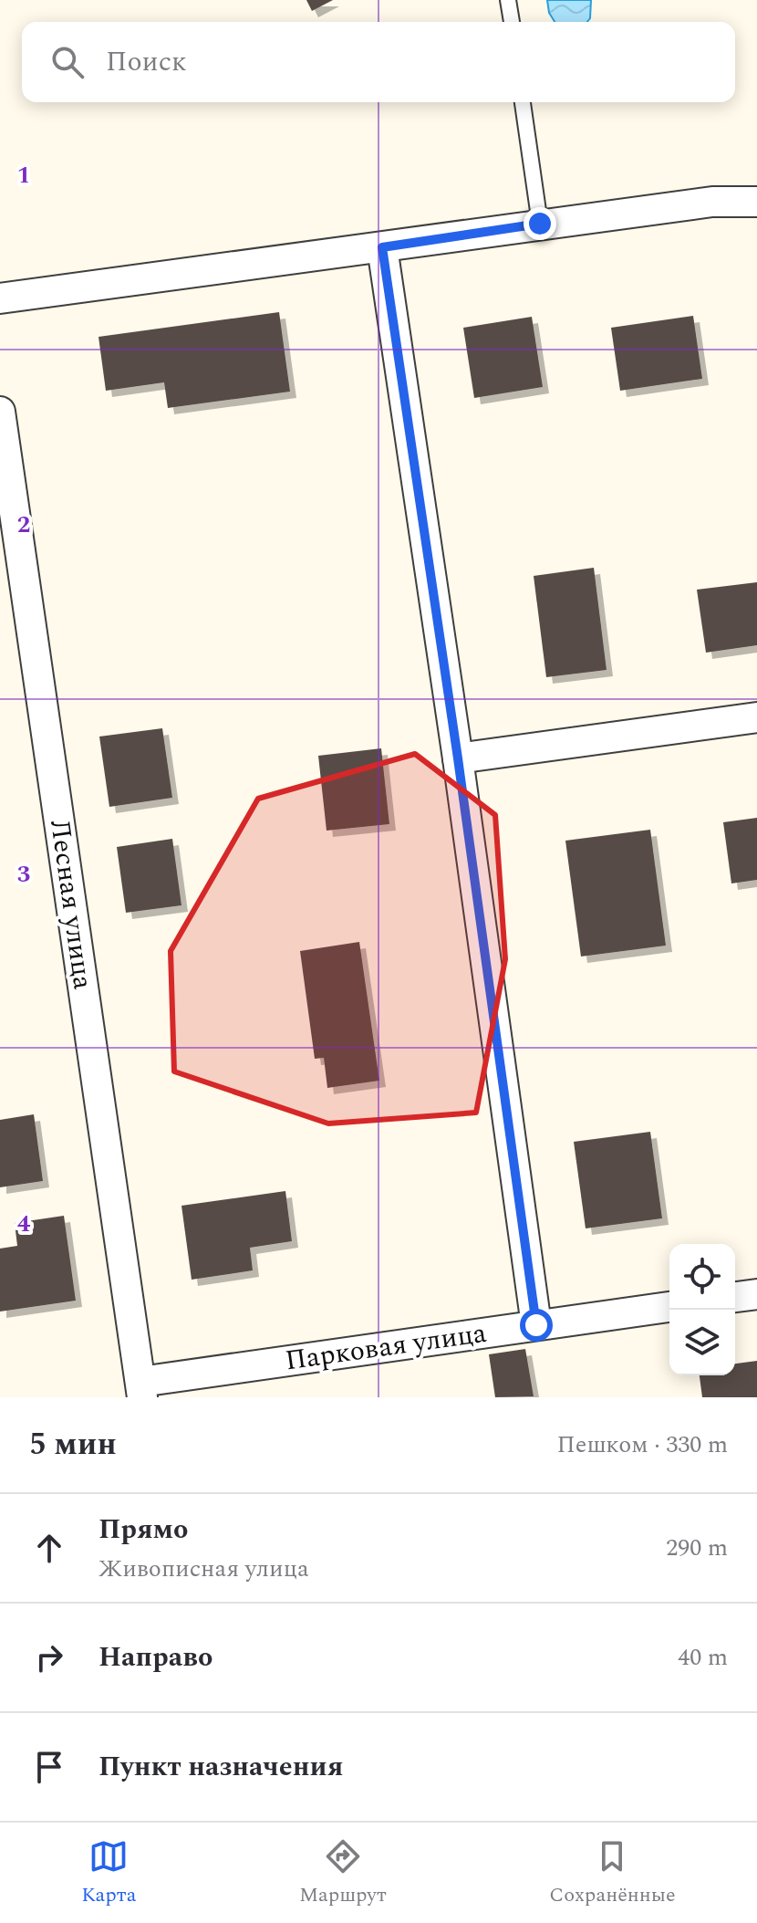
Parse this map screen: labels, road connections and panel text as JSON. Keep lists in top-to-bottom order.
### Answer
{
  "streets": {
    "street": ["Лесная улица", "Парковая улица"]
  },
  "crossings": [
    ["Лесная улица", "Парковая улица"]
  ],
  "page": {
    "search": "Поиск",
    "heading": ["5 мин", "Пешком · 330 m"],
    "list": [
      ["Прямо", "Живописная улица", "290 m"],
      ["Направо", "40 m"],
      "Пункт назначения"
    ],
    "nav": ["Карта", "Маршрут", "Сохранённые"]
  },
  "grid": {
    "rows": [
      "1",
      "2",
      "3",
      "4"
    ]
  }
}
